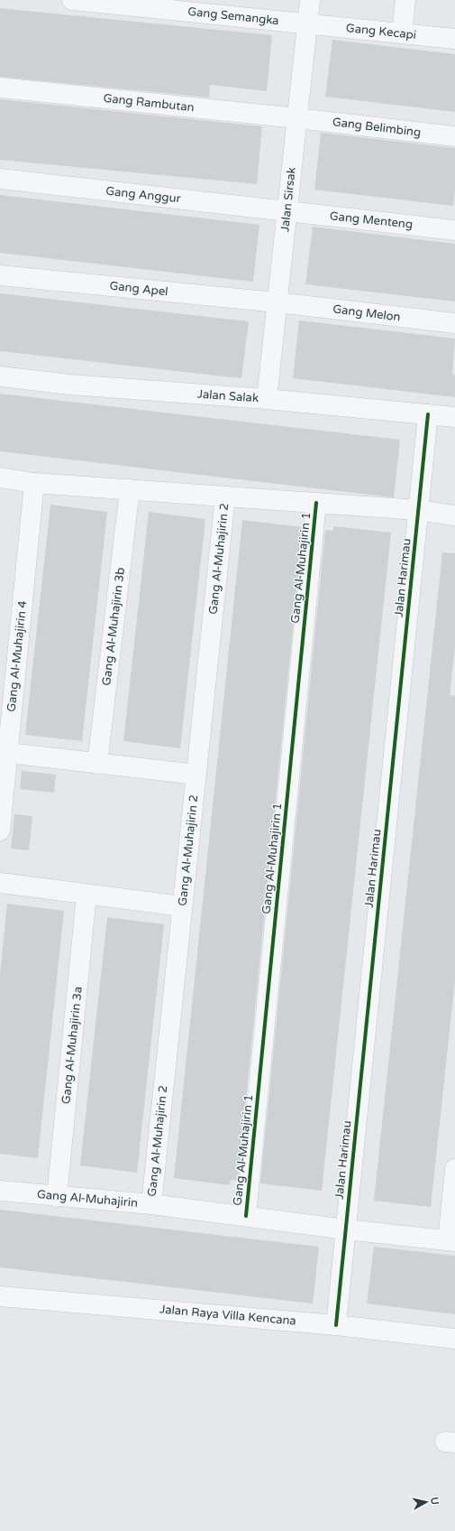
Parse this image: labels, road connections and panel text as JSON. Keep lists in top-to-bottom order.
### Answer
{
  "streets": {
    "street": [
      "Gang Semangka",
      "Gang Kecapi",
      "Gang Rambutan",
      "Gang Belimbing",
      "Gang Anggur",
      "Jalan Sirsak",
      "Gang Menteng",
      "Gang Apel",
      "Gang Melon",
      "Jalan Salak",
      "Gang Al-Muhajirin 2",
      "Gang Al-Muhajirin 1",
      "Jalan Harimau",
      "Gang Al-Muhajirin 3b",
      "Gang Al-Muhajirin 4",
      "Gang Al-Muhajirin 3a",
      "Gang Al-Muhajirin",
      "Jalan Raya Villa Kencana"
    ]
  },
  "crossings": [
    ["Gang Semangka", "Gang Kecapi"],
    ["Gang Semangka", "Jalan Sirsak"],
    ["Gang Kecapi", "Jalan Sirsak"],
    ["Gang Rambutan", "Gang Belimbing"],
    ["Gang Rambutan", "Jalan Sirsak"],
    ["Gang Belimbing", "Jalan Sirsak"],
    ["Gang Anggur", "Jalan Sirsak"],
    ["Gang Anggur", "Gang Menteng"],
    ["Jalan Sirsak", "Gang Menteng"],
    ["Jalan Sirsak", "Gang Apel"],
    ["Jalan Sirsak", "Gang Melon"],
    ["Jalan Sirsak", "Jalan Salak"],
    ["Gang Apel", "Gang Melon"],
    ["Jalan Salak", "Jalan Harimau"],
    ["Gang Al-Muhajirin 2", "Gang Al-Muhajirin"],
    ["Gang Al-Muhajirin 1", "Gang Al-Muhajirin"],
    ["Jalan Harimau", "Gang Al-Muhajirin"],
    ["Jalan Harimau", "Jalan Raya Villa Kencana"],
    ["Gang Al-Muhajirin 3a", "Gang Al-Muhajirin"]
  ],
  "north": "right"
}
